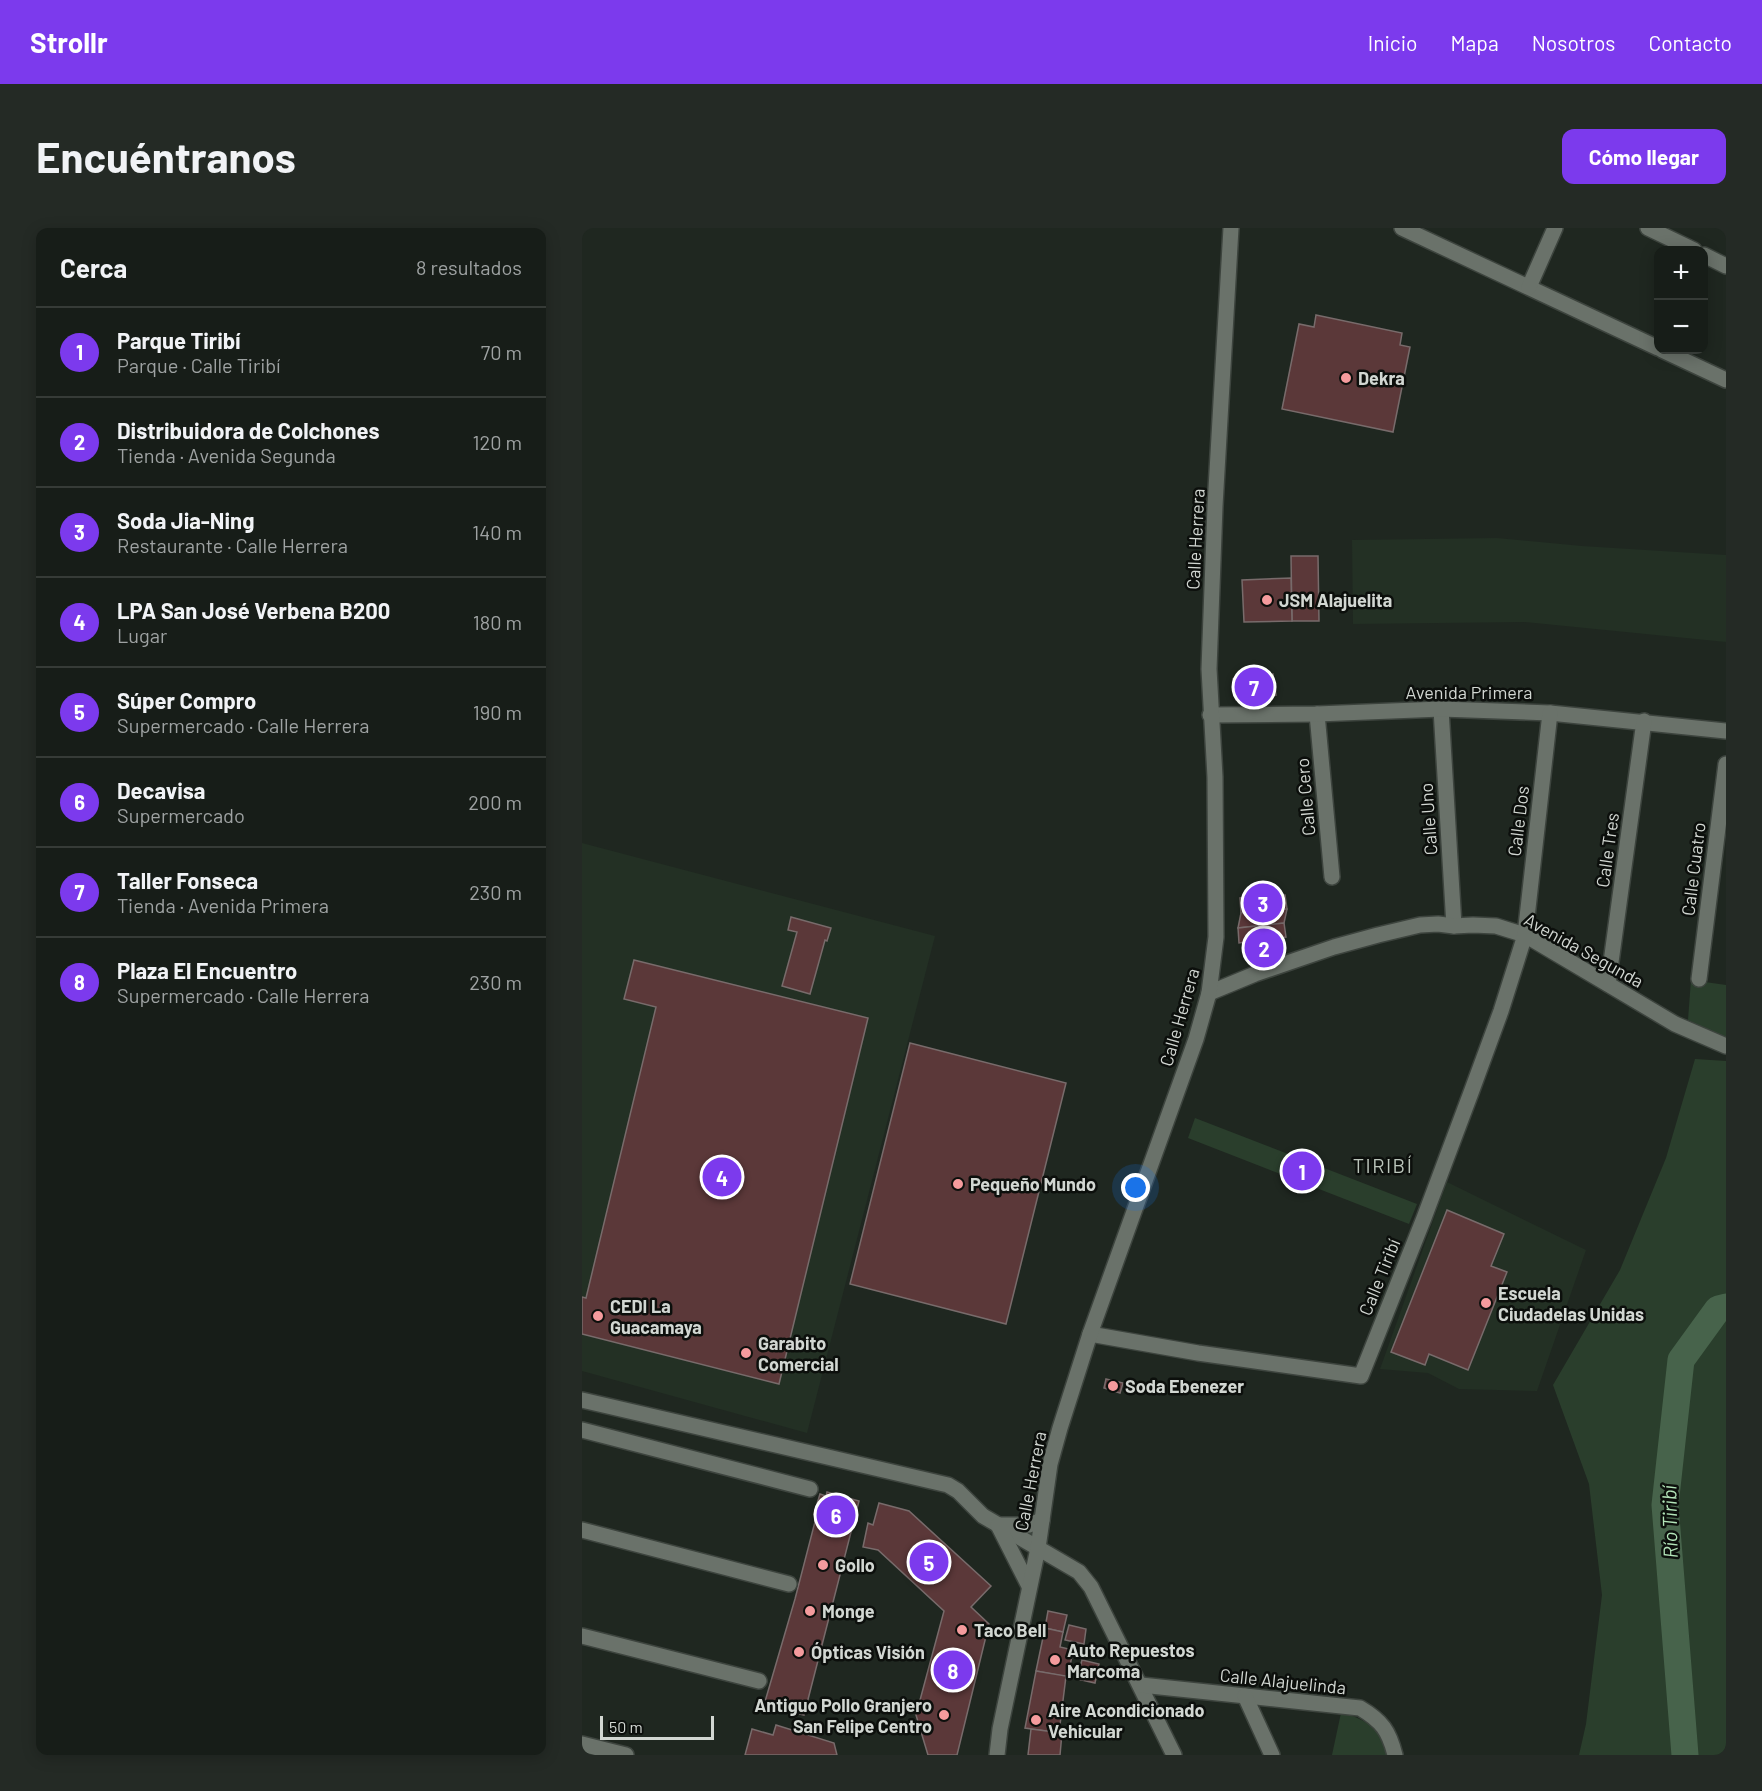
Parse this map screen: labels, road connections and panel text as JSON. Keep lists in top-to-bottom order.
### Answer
{
  "streets": {
    "street": [
      "Calle Herrera",
      "Avenida Primera",
      "Calle Cero",
      "Calle Uno",
      "Calle Dos",
      "Calle Tres",
      "Calle Cuatro",
      "Avenida Segunda",
      "Calle Tiribí",
      "Calle Alajuelinda"
    ]
  },
  "crossings": [
    ["Calle Herrera", "Avenida Primera"],
    ["Calle Herrera", "Avenida Segunda"],
    ["Calle Herrera", "Calle Tiribí"],
    ["Avenida Primera", "Calle Cero"],
    ["Avenida Primera", "Calle Uno"],
    ["Avenida Primera", "Calle Dos"],
    ["Avenida Primera", "Calle Tres"],
    ["Calle Uno", "Avenida Segunda"],
    ["Calle Dos", "Avenida Segunda"],
    ["Calle Dos", "Calle Tiribí"],
    ["Calle Tres", "Avenida Segunda"],
    ["Avenida Segunda", "Calle Tiribí"]
  ],
  "districts": ["TIRIBÍ"],
  "water": ["Río Tiribí"],
  "places": [
    "Dekra",
    "JSM Alajuelita",
    "Pequeño Mundo",
    "Escuela Ciudadelas Unidas",
    "CEDI La Guacamaya",
    "Garabito Comercial",
    "Soda Ebenezer",
    "Gollo",
    "Monge",
    "Taco Bell",
    "Ópticas Visión",
    "Auto Repuestos Marcoma",
    "Antiguo Pollo Granjero San Felipe Centro",
    "Aire Acondicionado Vehicular"
  ],
  "scale_bar": "50 m",
  "page": {
    "header": "Strollr",
    "nav": [
      "Inicio",
      "Mapa",
      "Nosotros",
      "Contacto"
    ],
    "buttons": "Cómo llegar",
    "title": "Encuéntranos",
    "heading": ["Cerca", "8 resultados"],
    "map_buttons": ["+", "−"],
    "list": [
      {
        "mark": "1",
        "name": "Parque Tiribí",
        "note": "Parque · Calle Tiribí",
        "value": "70 m"
      },
      {
        "mark": "2",
        "name": "Distribuidora de Colchones",
        "note": "Tienda · Avenida Segunda",
        "value": "120 m"
      },
      {
        "mark": "3",
        "name": "Soda Jia-Ning",
        "note": "Restaurante · Calle Herrera",
        "value": "140 m"
      },
      {
        "mark": "4",
        "name": "LPA San José Verbena B200",
        "note": "Lugar",
        "value": "180 m"
      },
      {
        "mark": "5",
        "name": "Súper Compro",
        "note": "Supermercado · Calle Herrera",
        "value": "190 m"
      },
      {
        "mark": "6",
        "name": "Decavisa",
        "note": "Supermercado",
        "value": "200 m"
      },
      {
        "mark": "7",
        "name": "Taller Fonseca",
        "note": "Tienda · Avenida Primera",
        "value": "230 m"
      },
      {
        "mark": "8",
        "name": "Plaza El Encuentro",
        "note": "Supermercado · Calle Herrera",
        "value": "230 m"
      }
    ],
    "pins": [
      "7",
      "3",
      "2",
      "1",
      "4",
      "6",
      "5",
      "8"
    ],
    "scale": "50 m"
  }
}
